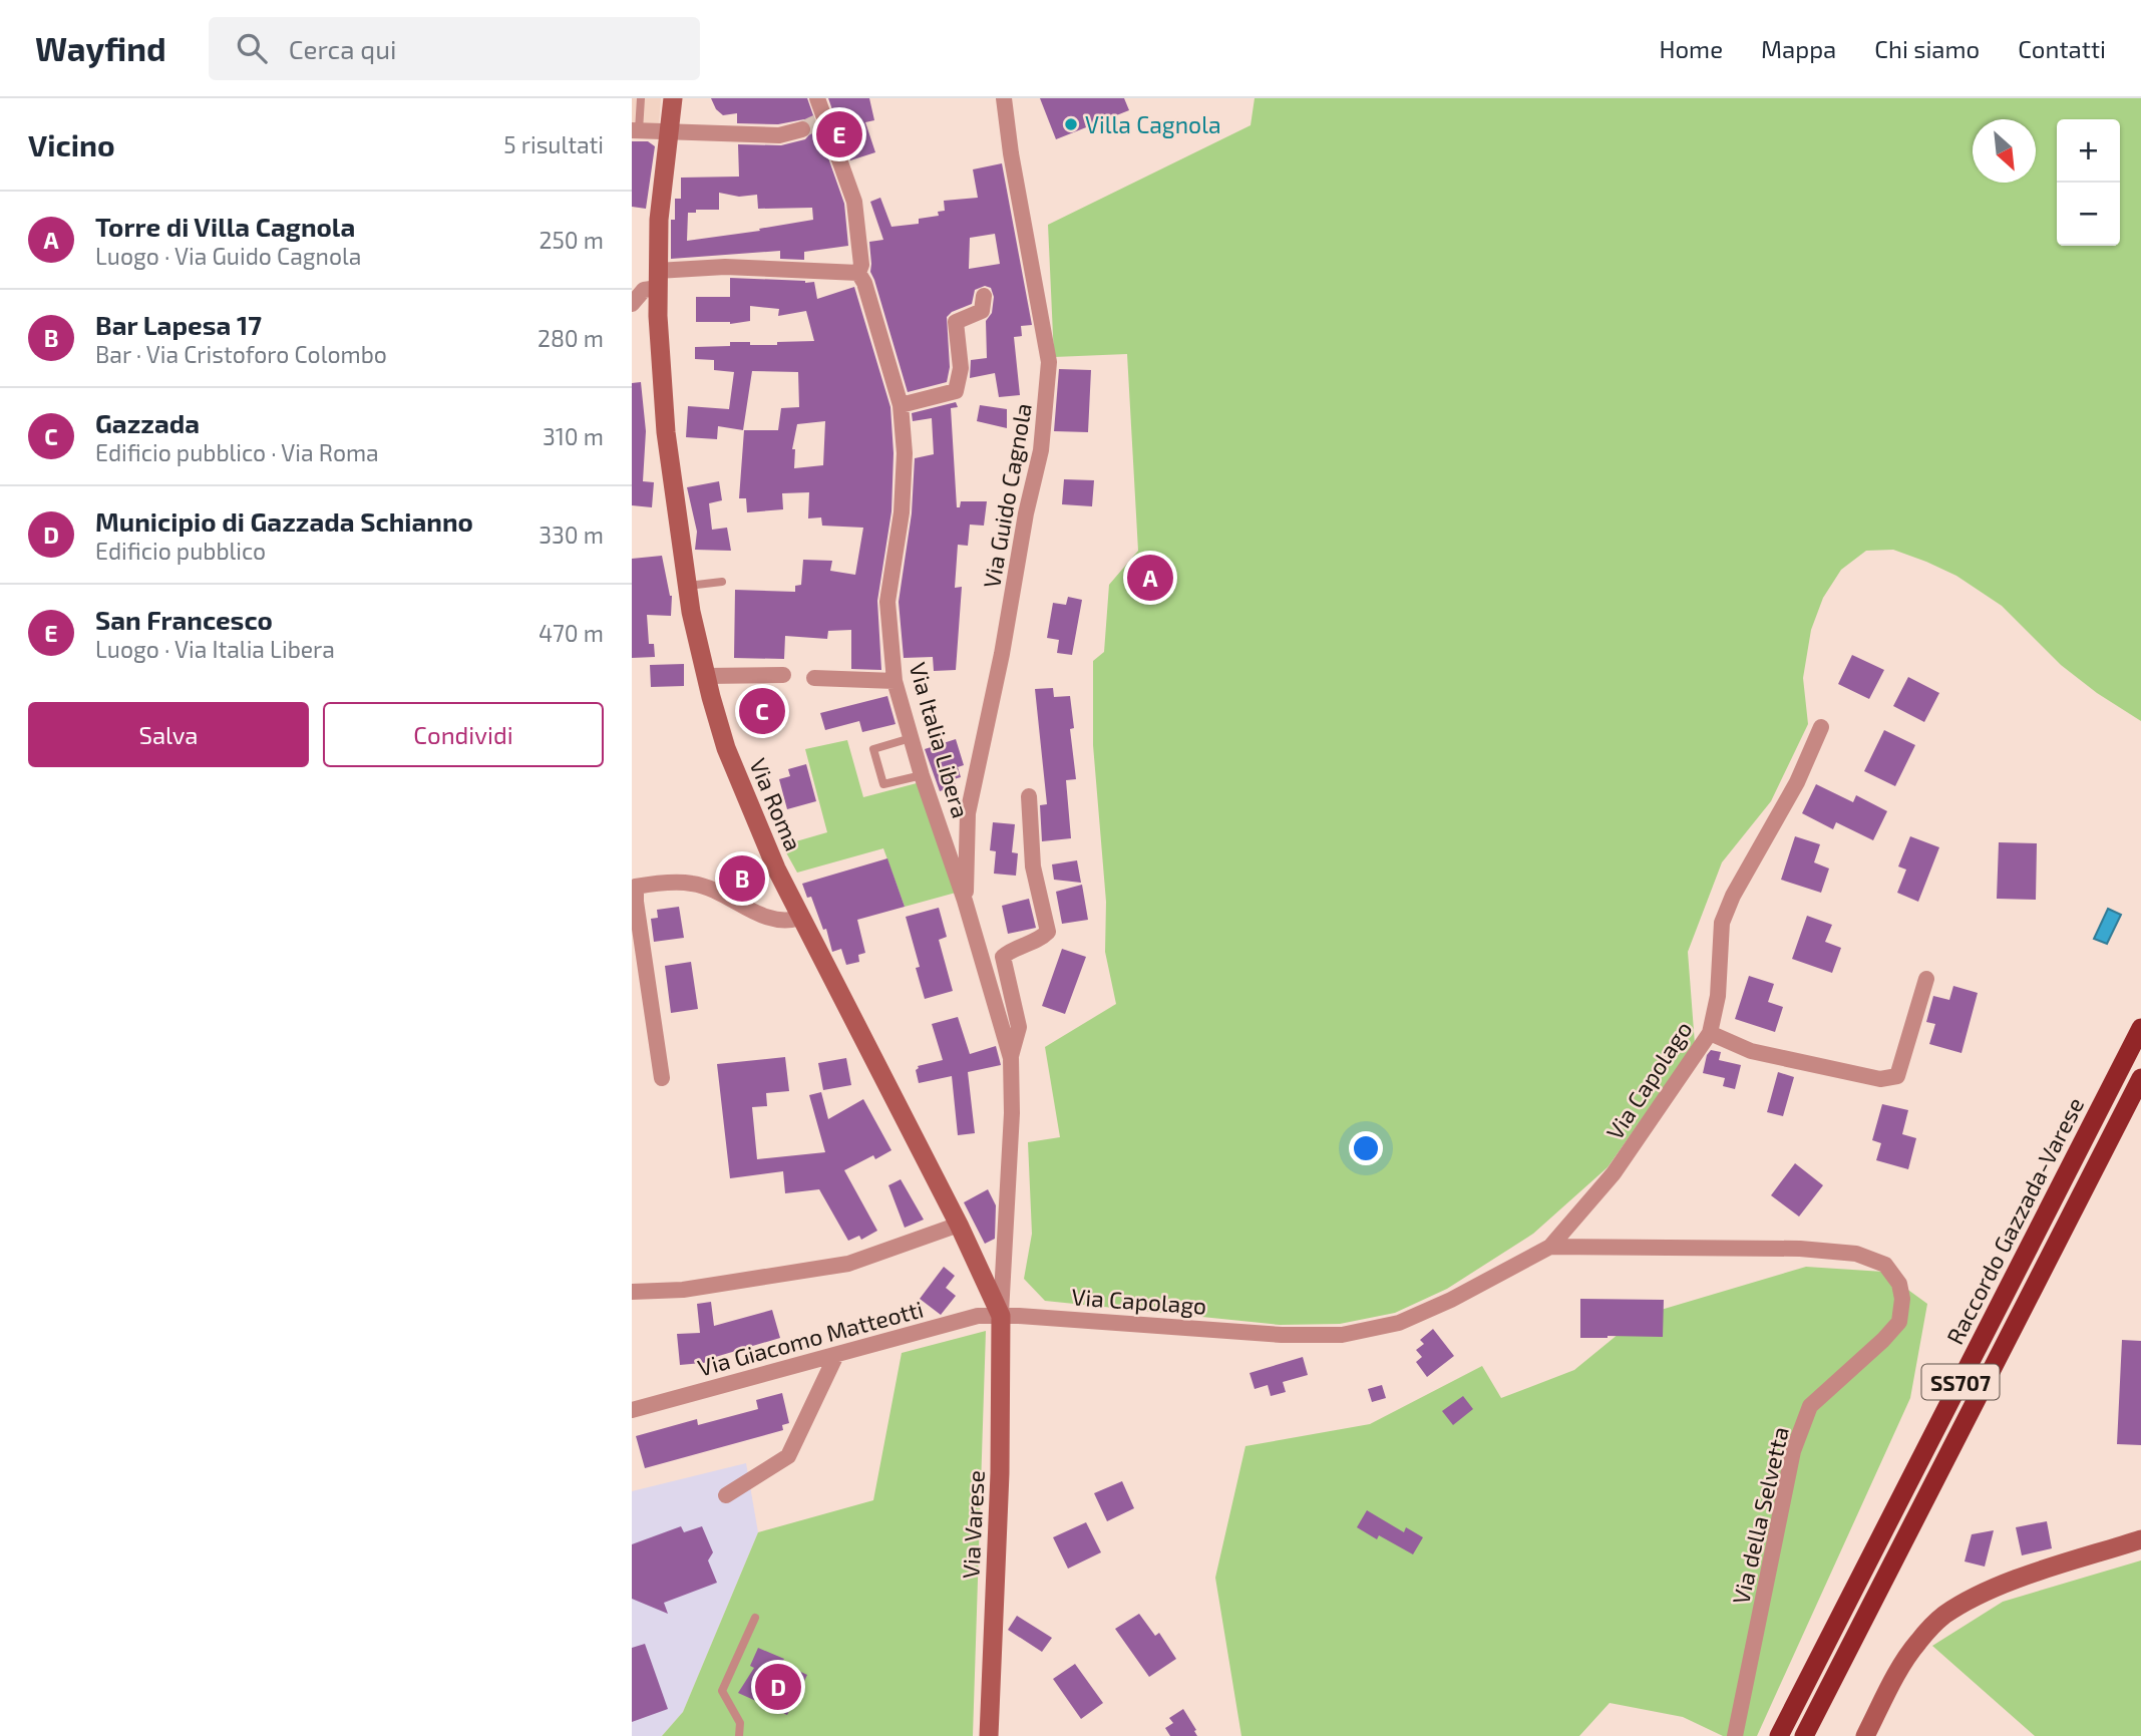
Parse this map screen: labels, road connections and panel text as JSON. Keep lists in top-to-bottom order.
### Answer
{
  "streets": {
    "highway": ["Raccordo Gazzada-Varese", "SS707"],
    "main road": ["Via Roma", "Via Varese"],
    "street": [
      "Via Guido Cagnola",
      "Via Italia Libera",
      "Via Capolago",
      "Via Giacomo Matteotti",
      "Via della Selvetta"
    ]
  },
  "crossings": [
    ["Via Guido Cagnola", "Via Italia Libera"],
    ["Via Italia Libera", "Via Roma"],
    ["Via Italia Libera", "Via Capolago"],
    ["Via Italia Libera", "Via Giacomo Matteotti"],
    ["Via Italia Libera", "Via Varese"],
    ["Via Roma", "Via Capolago"],
    ["Via Roma", "Via Giacomo Matteotti"],
    ["Via Roma", "Via Varese"],
    ["Via Capolago", "Via Giacomo Matteotti"],
    ["Via Capolago", "Via della Selvetta"],
    ["Via Capolago", "Via Varese"],
    ["Via Giacomo Matteotti", "Via Varese"]
  ],
  "places": ["Villa Cagnola"],
  "north": "bottom right",
  "page": {
    "header": "Wayfind",
    "search": "Cerca qui",
    "nav": [
      "Home",
      "Mappa",
      "Chi siamo",
      "Contatti"
    ],
    "heading": ["Vicino", "5 risultati"],
    "pins": [
      "E",
      "A",
      "C",
      "B",
      "D"
    ],
    "map_buttons": ["+", "−"],
    "list": [
      {
        "mark": "A",
        "name": "Torre di Villa Cagnola",
        "note": "Luogo · Via Guido Cagnola",
        "value": "250 m"
      },
      {
        "mark": "B",
        "name": "Bar Lapesa 17",
        "note": "Bar · Via Cristoforo Colombo",
        "value": "280 m"
      },
      {
        "mark": "C",
        "name": "Gazzada",
        "note": "Edificio pubblico · Via Roma",
        "value": "310 m"
      },
      {
        "mark": "D",
        "name": "Municipio di Gazzada Schianno",
        "note": "Edificio pubblico",
        "value": "330 m"
      },
      {
        "mark": "E",
        "name": "San Francesco",
        "note": "Luogo · Via Italia Libera",
        "value": "470 m"
      }
    ],
    "buttons": ["Salva", "Condividi"]
  }
}
